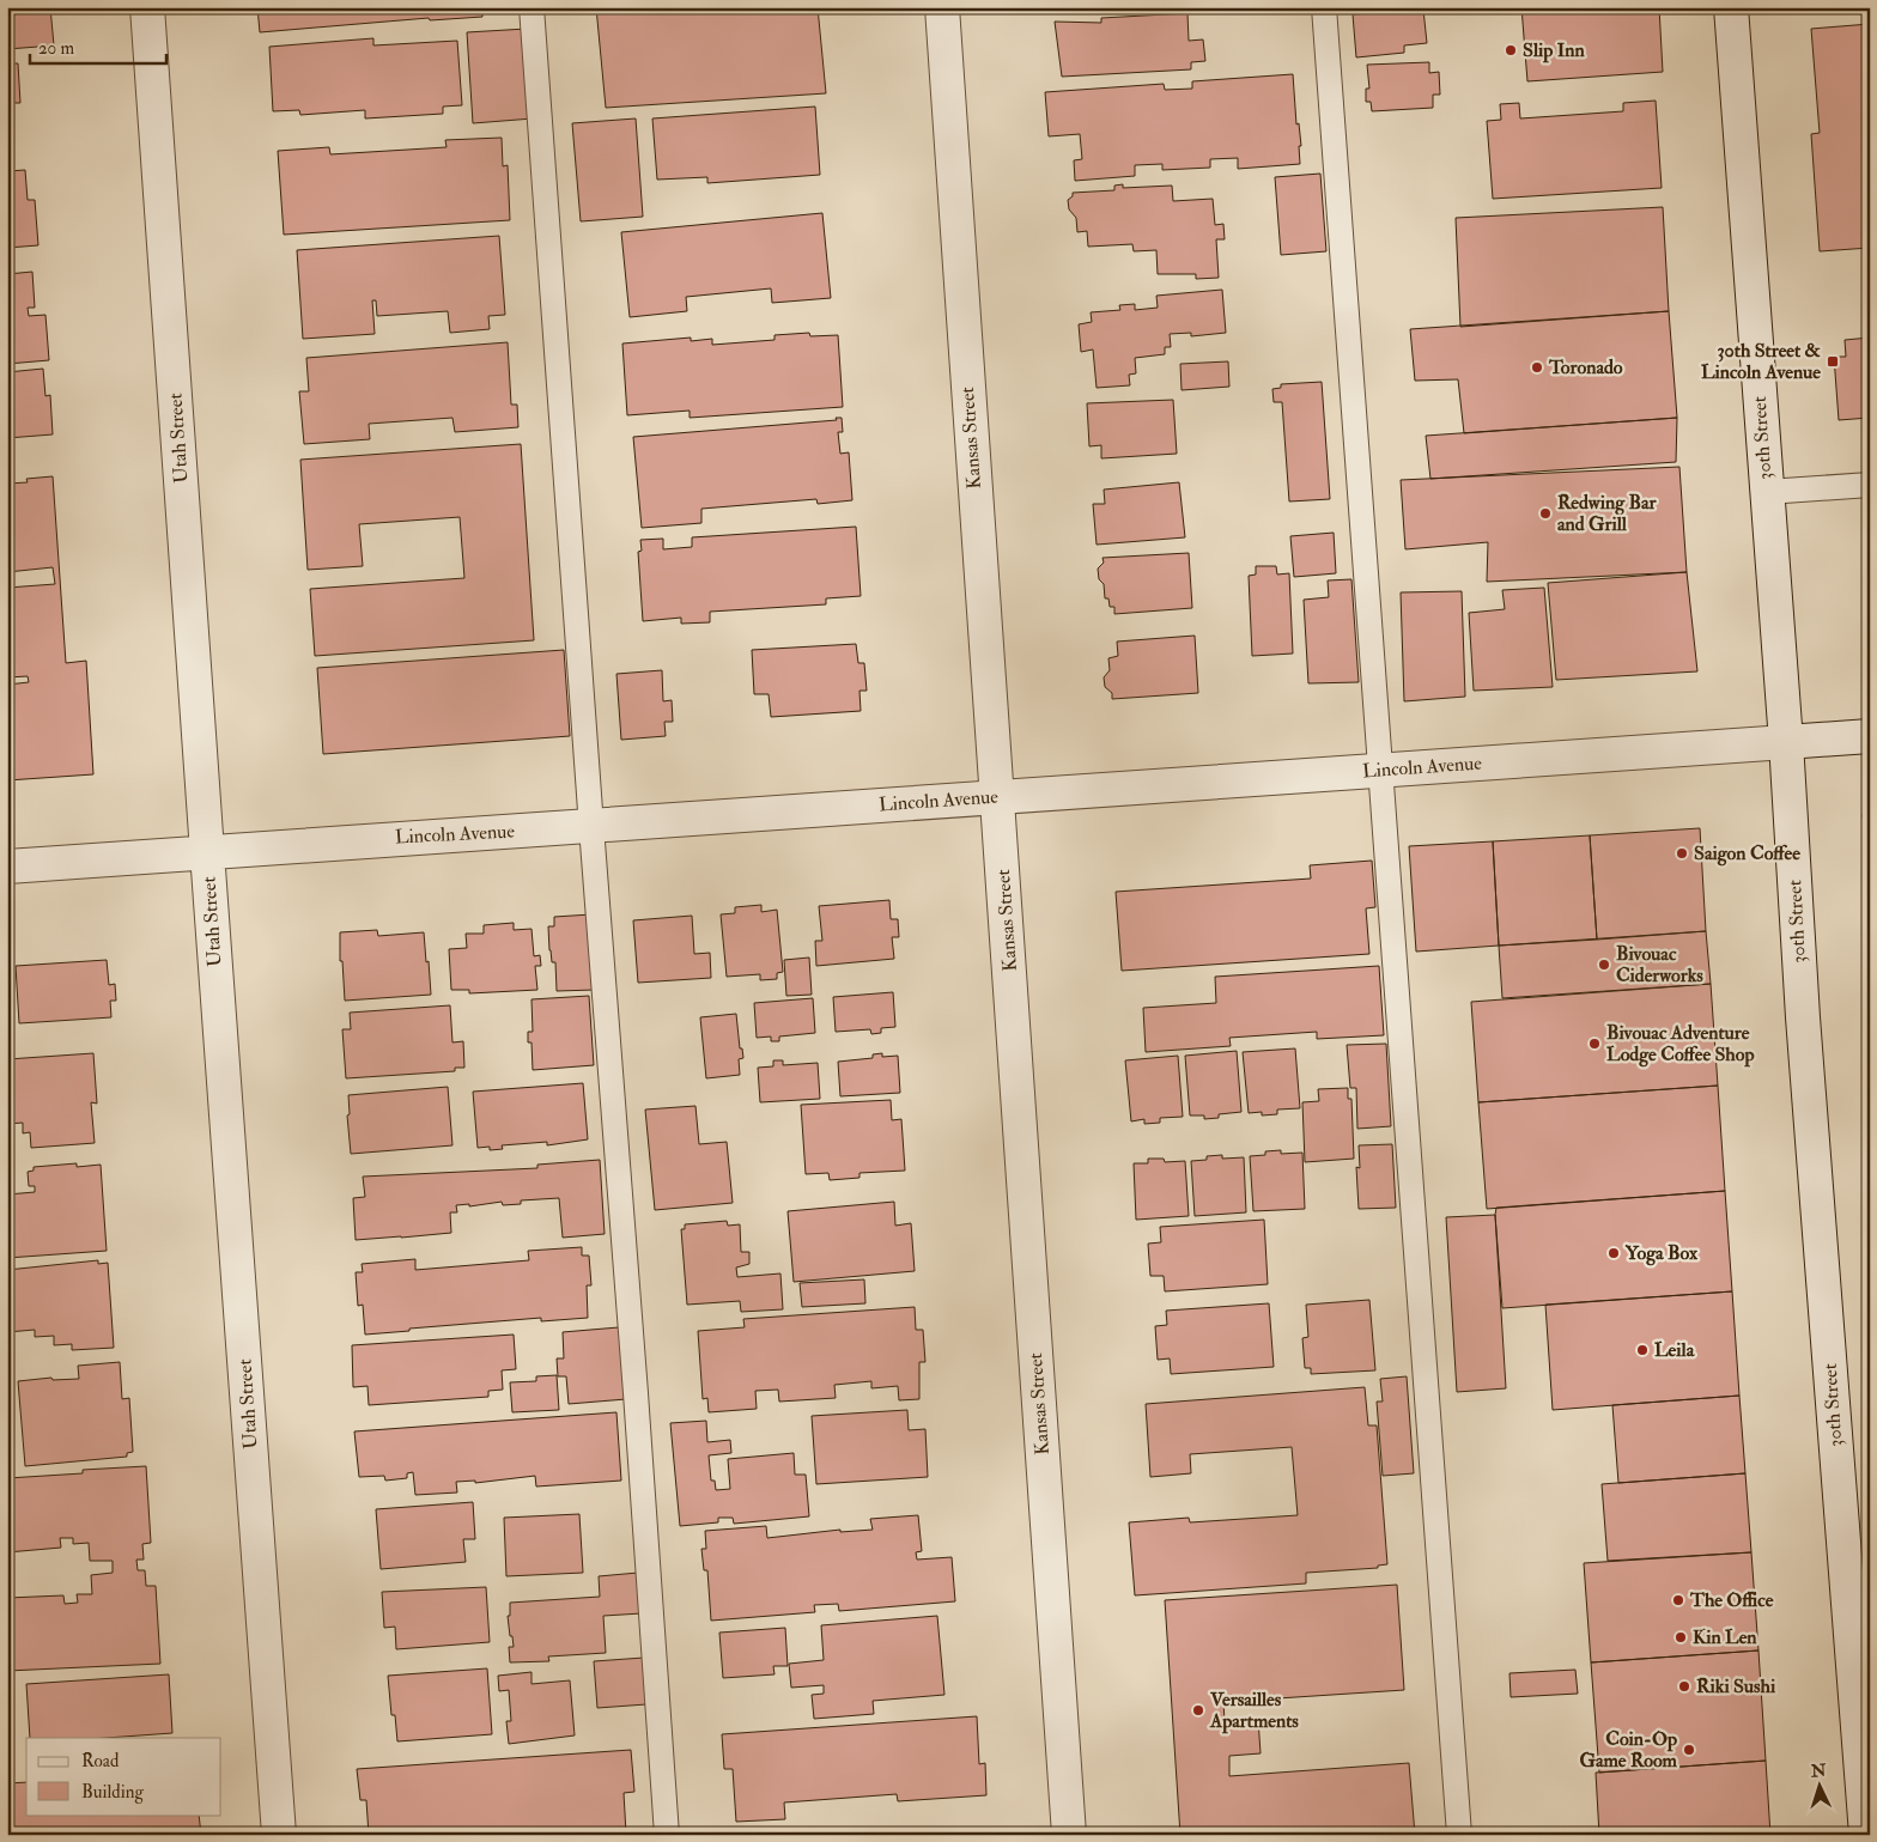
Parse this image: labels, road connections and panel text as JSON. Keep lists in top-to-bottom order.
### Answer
{
  "streets": {
    "street": [
      "Utah Street",
      "Kansas Street",
      "30th Street",
      "Lincoln Avenue"
    ]
  },
  "crossings": [
    ["Utah Street", "Lincoln Avenue"],
    ["Kansas Street", "Lincoln Avenue"],
    ["30th Street", "Lincoln Avenue"]
  ],
  "places": {
    "other": [
      "Slip Inn",
      "Toronado",
      "Redwing Bar and Grill",
      "Saigon Coffee",
      "Bivouac Ciderworks",
      "Bivouac Adventure Lodge Coffee Shop",
      "Yoga Box",
      "Leila",
      "The Office",
      "Kin Len",
      "Riki Sushi",
      "Versailles Apartments",
      "Coin-Op Game Room"
    ],
    "transit": ["30th Street & Lincoln Avenue"]
  },
  "legend": ["Road", "Building"],
  "scale_bar": "20 m",
  "north": "top"
}
